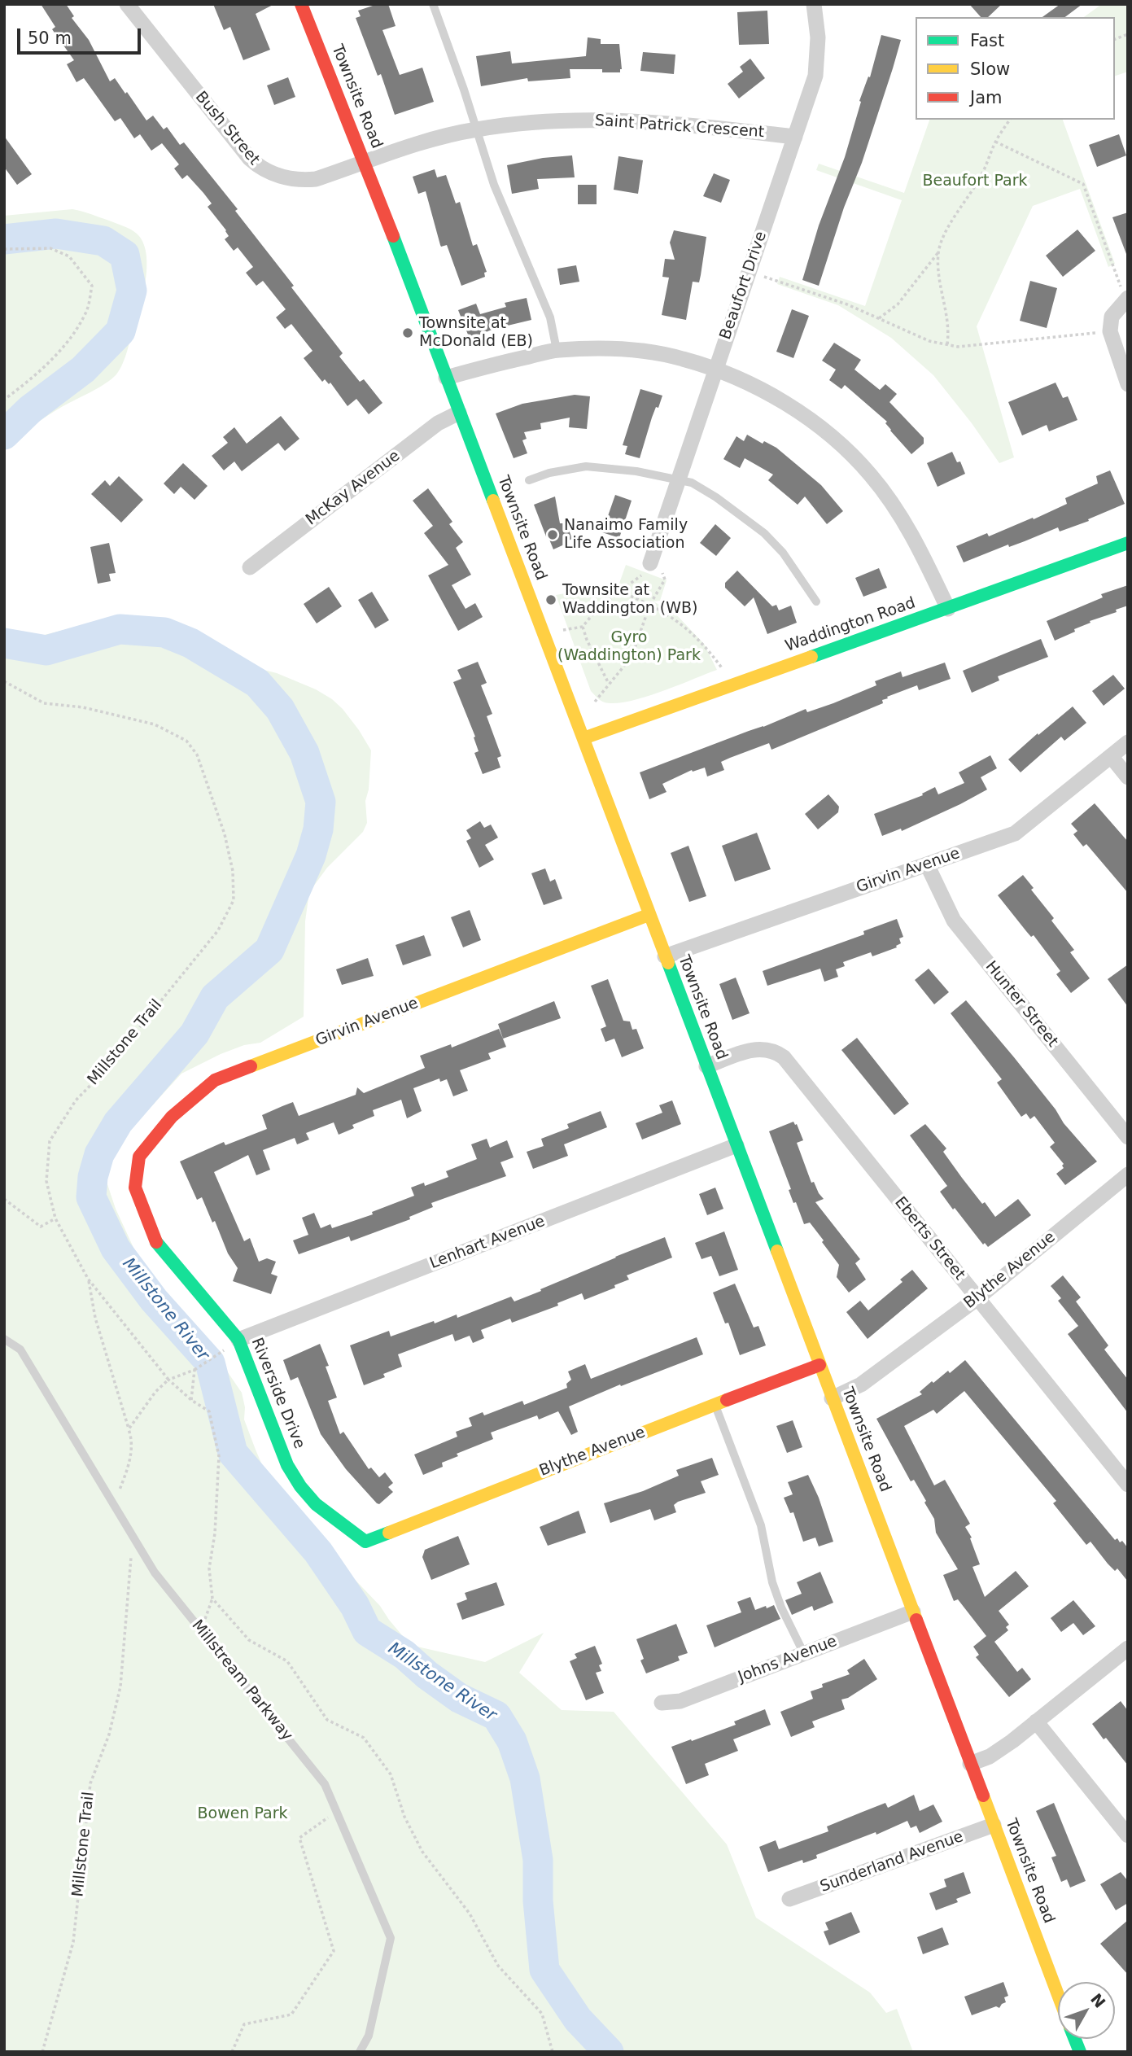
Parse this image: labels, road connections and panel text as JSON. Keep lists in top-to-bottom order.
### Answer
{
  "streets": {
    "street": [
      "Townsite Road",
      "Saint Patrick Crescent",
      "Bush Street",
      "Beaufort Drive",
      "McKay Avenue",
      "Waddington Road",
      "Girvin Avenue",
      "Hunter Street",
      "Eberts Street",
      "Lenhart Avenue",
      "Blythe Avenue",
      "Riverside Drive",
      "Johns Avenue",
      "Sunderland Avenue"
    ],
    "lane": ["Millstream Parkway"],
    "path": ["Millstone Trail"]
  },
  "crossings": [
    ["Townsite Road", "Saint Patrick Crescent"],
    ["Townsite Road", "Bush Street"],
    ["Townsite Road", "McKay Avenue"],
    ["Townsite Road", "Waddington Road"],
    ["Townsite Road", "Girvin Avenue"],
    ["Townsite Road", "Eberts Street"],
    ["Townsite Road", "Lenhart Avenue"],
    ["Townsite Road", "Blythe Avenue"],
    ["Townsite Road", "Johns Avenue"],
    ["Townsite Road", "Sunderland Avenue"],
    ["Saint Patrick Crescent", "Bush Street"],
    ["Saint Patrick Crescent", "Beaufort Drive"],
    ["Girvin Avenue", "Hunter Street"],
    ["Girvin Avenue", "Riverside Drive"],
    ["Millstone Trail", "Millstream Parkway"],
    ["Eberts Street", "Blythe Avenue"],
    ["Lenhart Avenue", "Riverside Drive"],
    ["Blythe Avenue", "Riverside Drive"]
  ],
  "water": ["Millstone River"],
  "parks": ["Beaufort Park", "Gyro (Waddington) Park", "Bowen Park"],
  "places": ["Townsite at McDonald (EB)", "Nanaimo Family Life Association", "Townsite at Waddington (WB)"],
  "legend": ["Fast", "Slow", "Jam"],
  "scale_bar": "50 m",
  "north": "top right"
}
